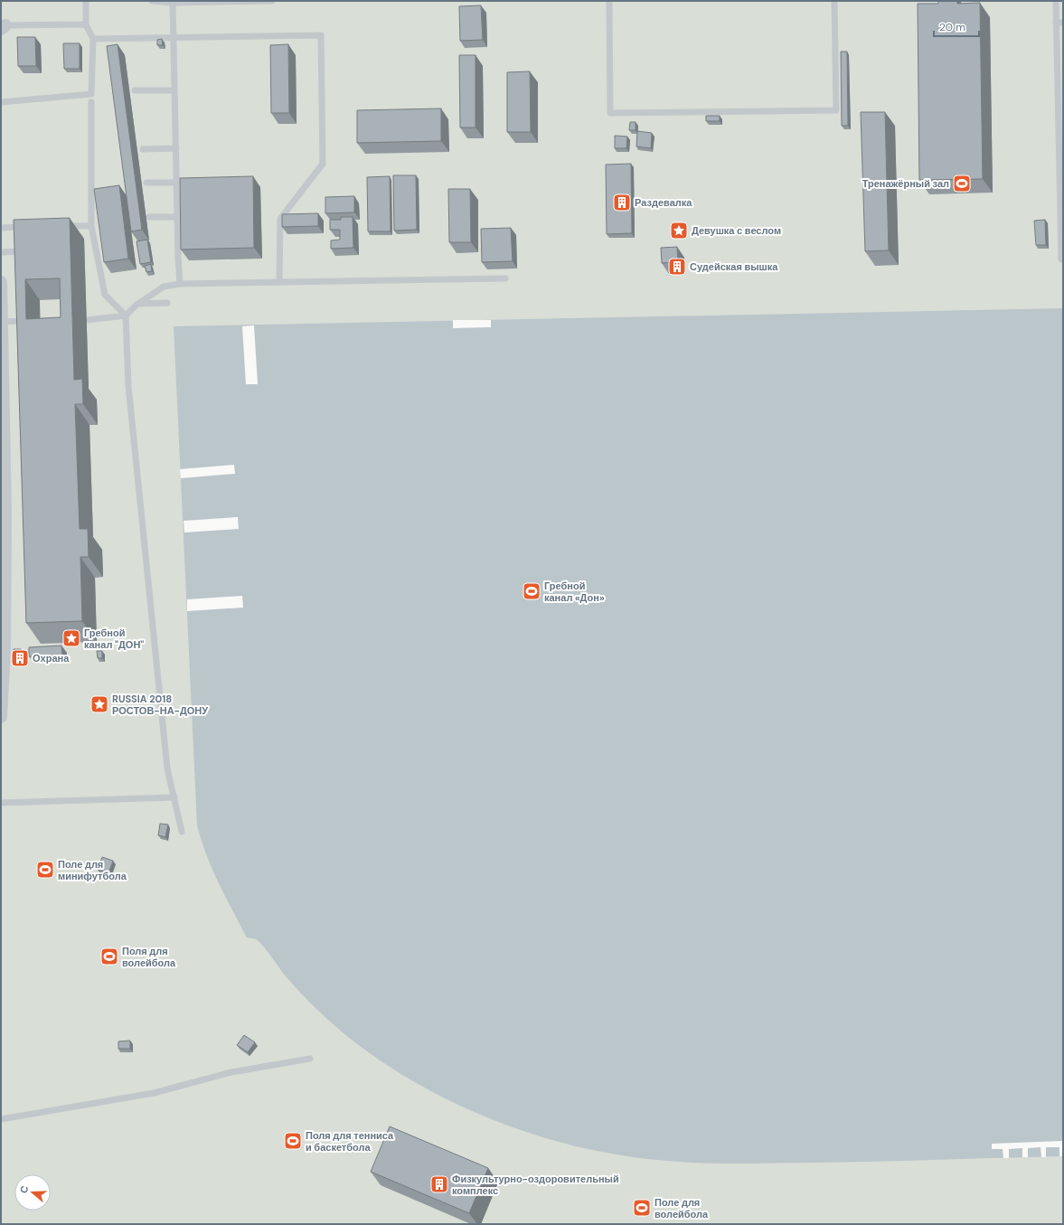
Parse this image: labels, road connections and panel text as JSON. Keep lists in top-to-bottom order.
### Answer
{
  "places": {
    "sports": [
      "Тренажёрный зал",
      "Гребной канал «Дон»",
      "Поле для минифутбола",
      "Поля для волейбола",
      "Поля для тенниса и баскетбола",
      "Поле для волейбола"
    ],
    "building": [
      "Раздевалка",
      "Судейская вышка",
      "Охрана",
      "Физкультурно-оздоровительный комплекс"
    ],
    "place": ["Девушка с веслом", "Гребной канал \"ДОН\"", "RUSSIA 2018 РОСТОВ-НА-ДОНУ"]
  },
  "scale_bar": "20 m",
  "north": "left"
}
